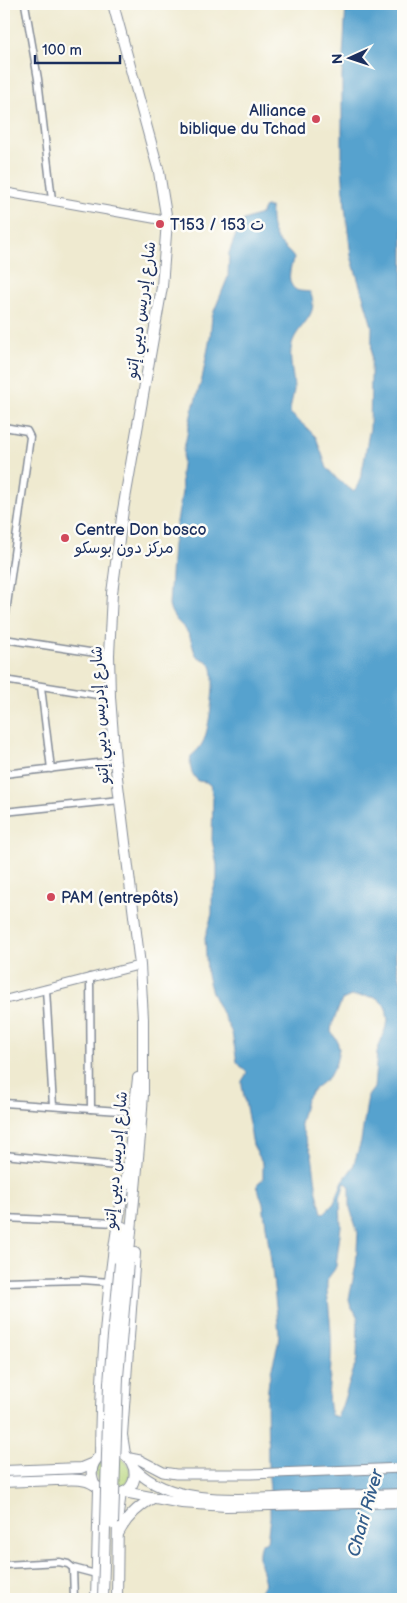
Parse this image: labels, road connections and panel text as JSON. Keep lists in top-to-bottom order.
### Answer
{
  "streets": {
    "main road": ["شارع إدريس ديبي إتنو"]
  },
  "water": ["Chari River"],
  "places": [
    "Alliance biblique du Tchad",
    "T153 / ت 153",
    "Centre Don bosco مركز دون بوسكو",
    "PAM (entrepôts)"
  ],
  "scale_bar": "100 m",
  "north": "left"
}
